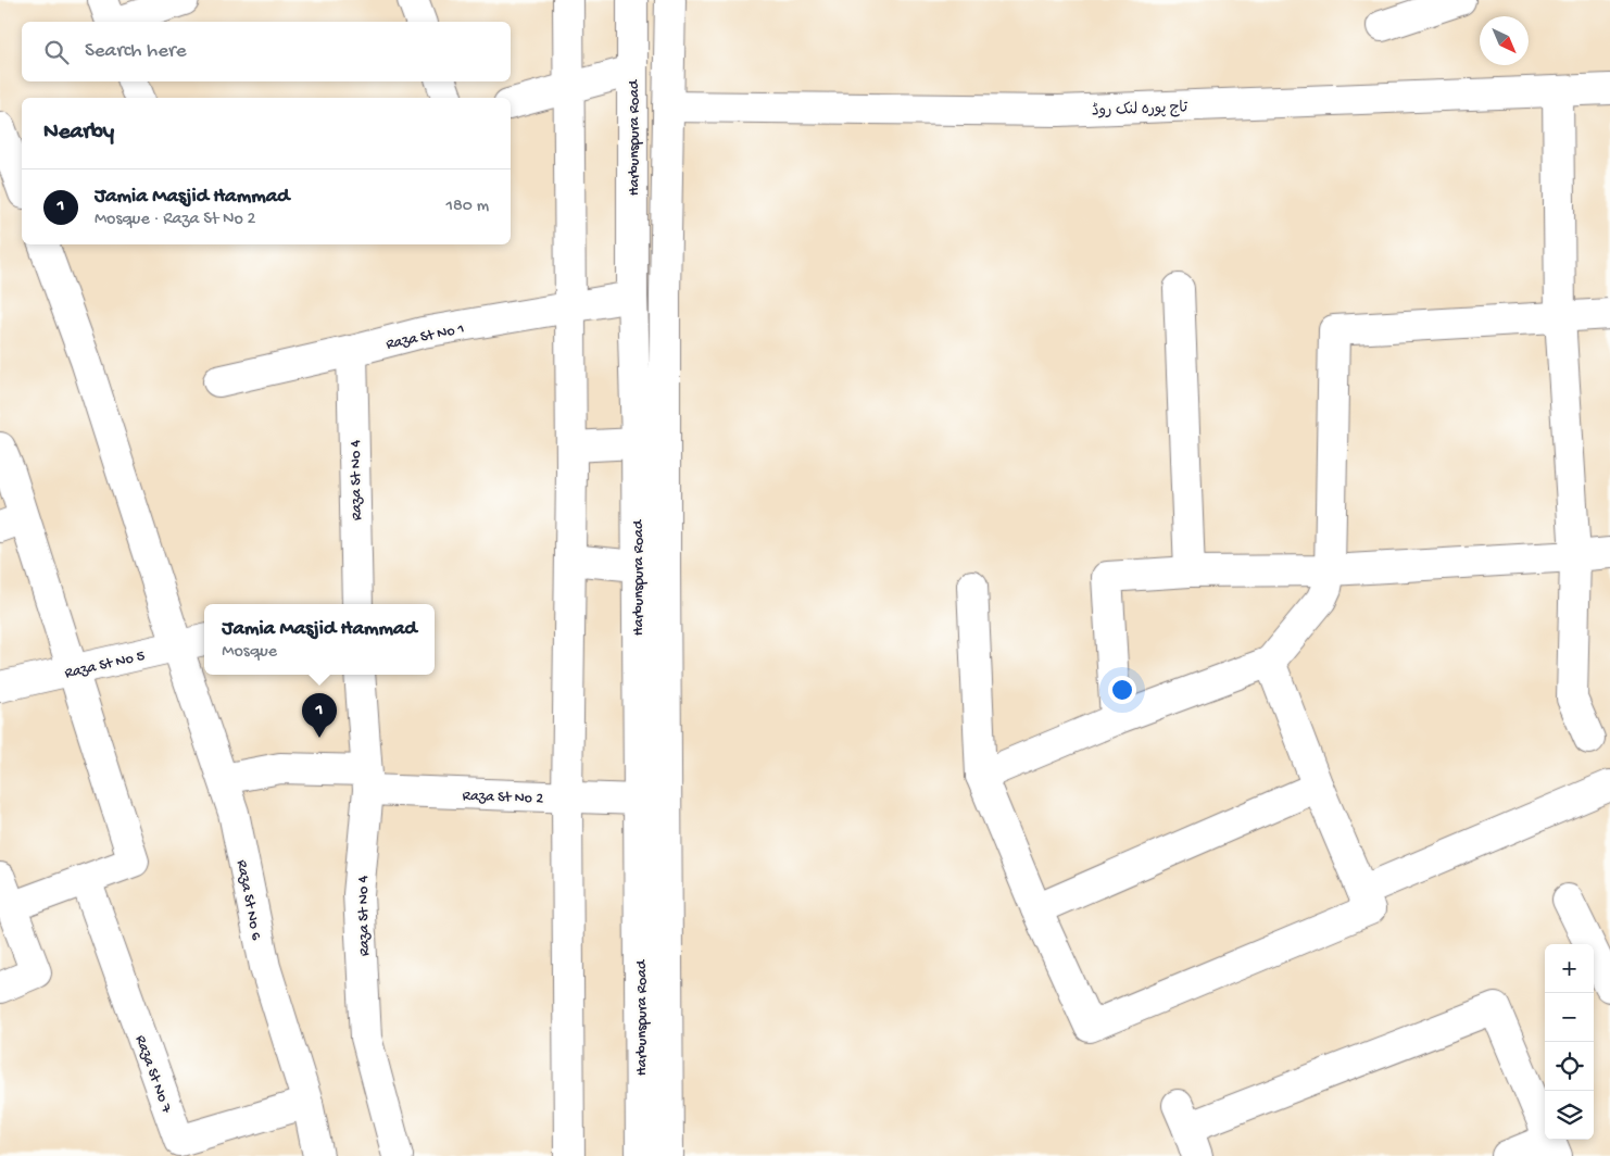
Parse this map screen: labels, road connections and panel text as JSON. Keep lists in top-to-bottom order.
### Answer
{
  "streets": {
    "street": [
      "تاج پورہ لنک روڈ",
      "Harbunspura Road",
      "Raza St No 1",
      "Raza St No 4",
      "Raza St No 5",
      "Raza St No 2",
      "Raza St No 6",
      "Raza St No 7"
    ]
  },
  "crossings": [
    ["تاج پورہ لنک روڈ", "Harbunspura Road"],
    ["Harbunspura Road", "Raza St No 1"],
    ["Harbunspura Road", "Raza St No 2"],
    ["Raza St No 1", "Raza St No 4"],
    ["Raza St No 4", "Raza St No 2"],
    ["Raza St No 5", "Raza St No 6"],
    ["Raza St No 2", "Raza St No 6"],
    ["Raza St No 6", "Raza St No 7"]
  ],
  "north": "bottom right",
  "page": {
    "search": "Search here",
    "heading": "Nearby",
    "list": [
      {
        "mark": "1",
        "name": "Jamia Masjid Hammad",
        "note": "Mosque · Raza St No 2",
        "value": "180 m"
      }
    ],
    "popup": ["Jamia Masjid Hammad", "Mosque"],
    "pins": "1",
    "map_buttons": ["+", "−"]
  }
}
